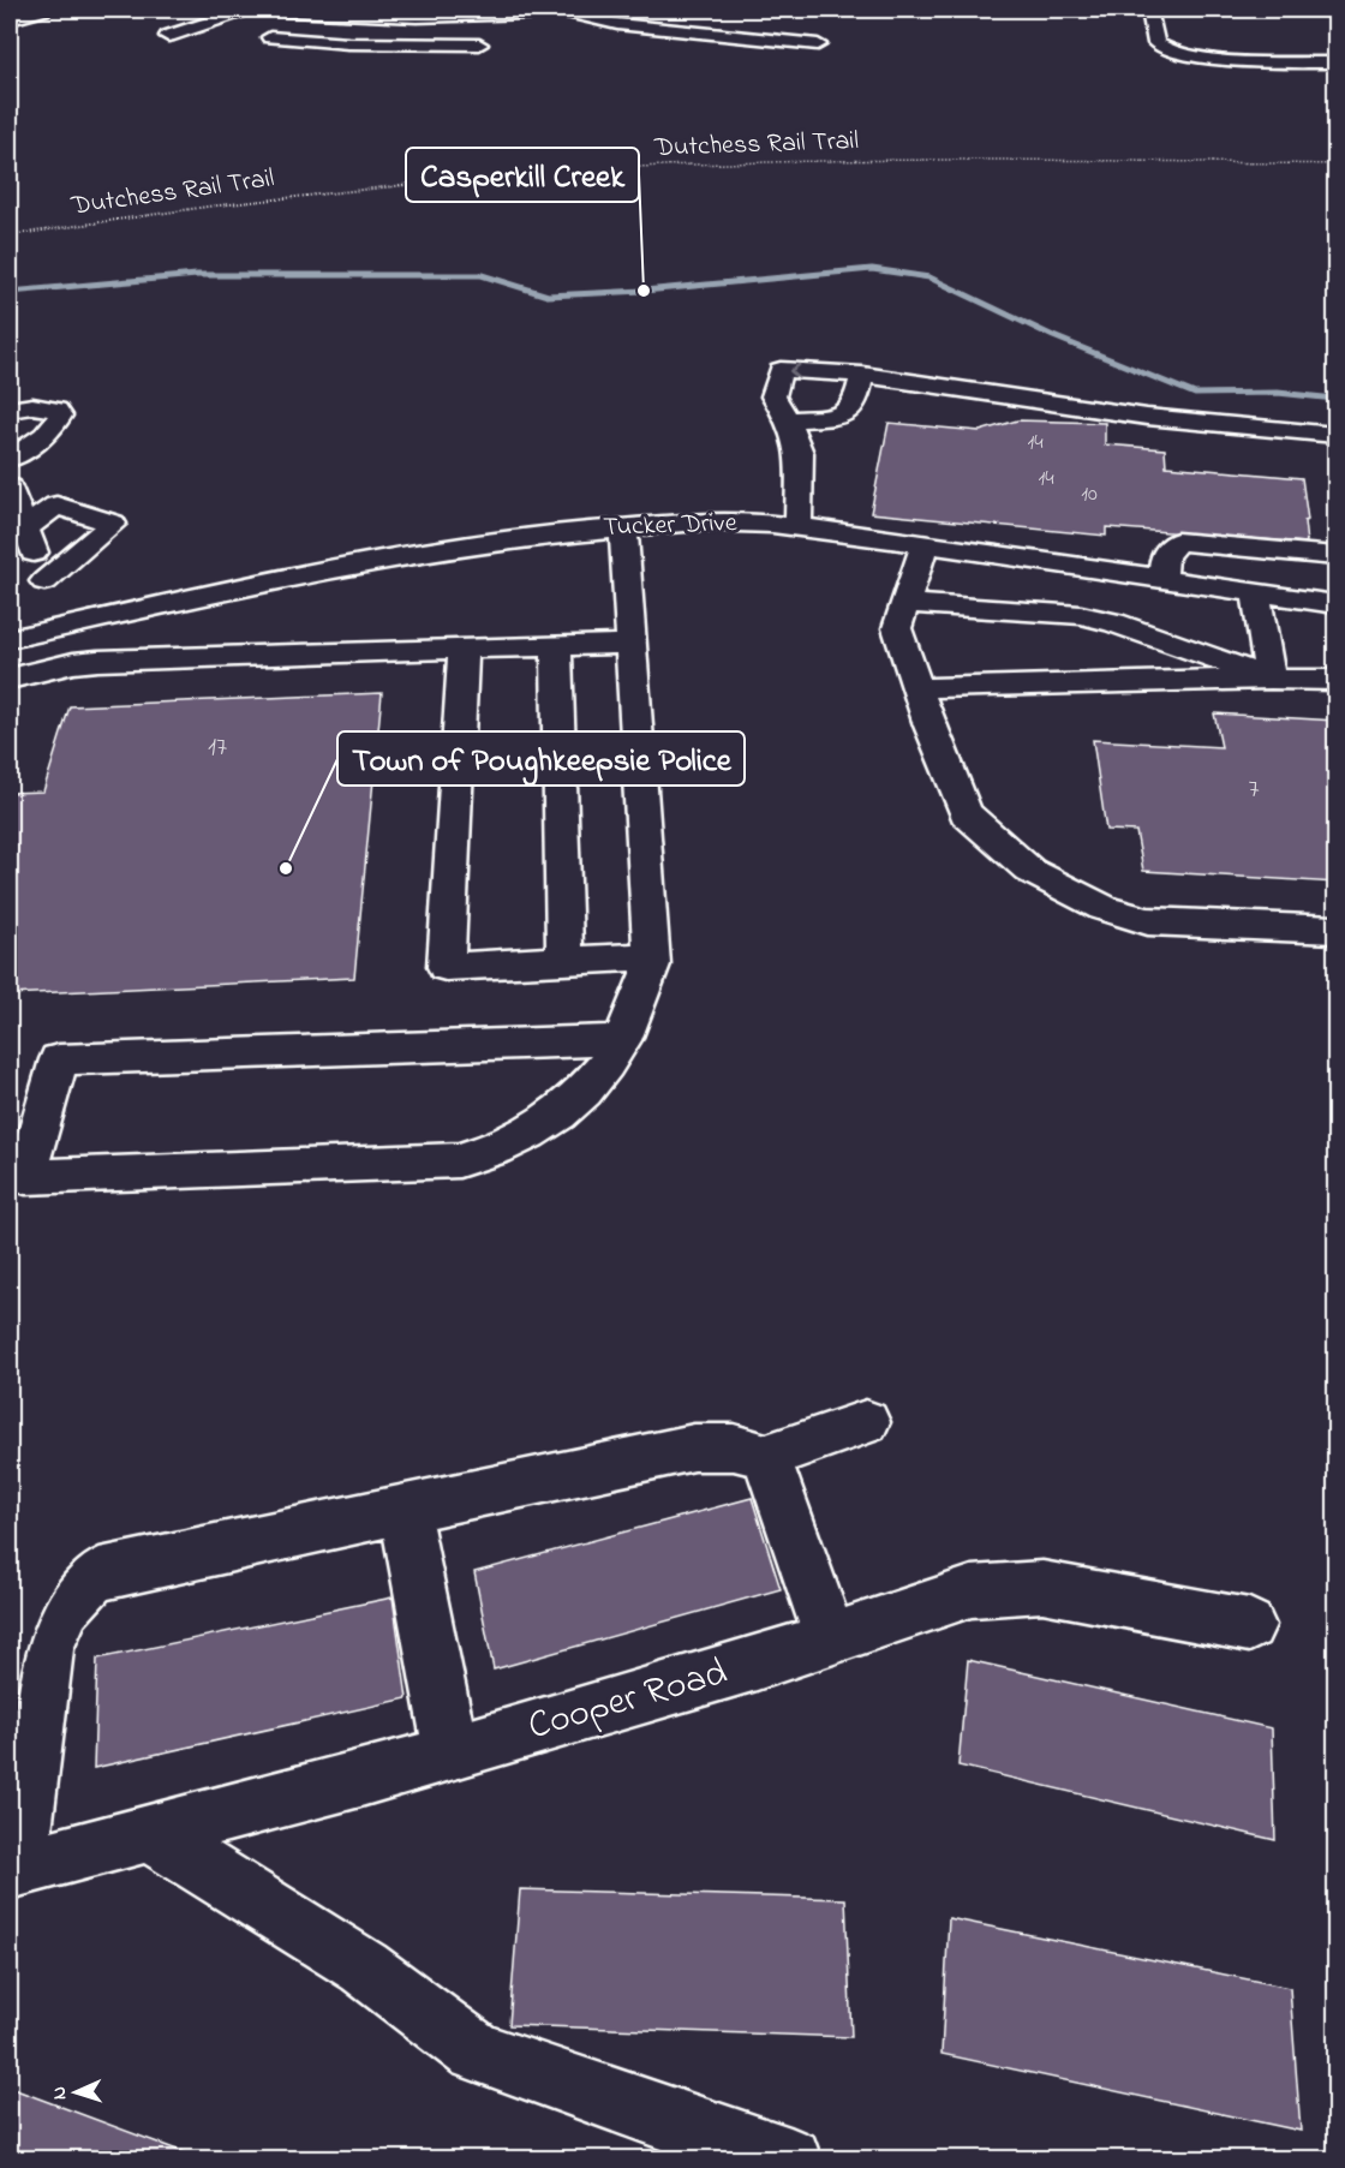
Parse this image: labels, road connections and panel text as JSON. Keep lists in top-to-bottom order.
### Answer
{
  "streets": {
    "street": ["Tucker Drive", "Cooper Road"],
    "path": ["Dutchess Rail Trail"]
  },
  "places": ["Casperkill Creek", "Town of Poughkeepsie Police"],
  "house_numbers": [
    "14",
    "14",
    "10",
    "17",
    "7"
  ],
  "north": "left"
}
